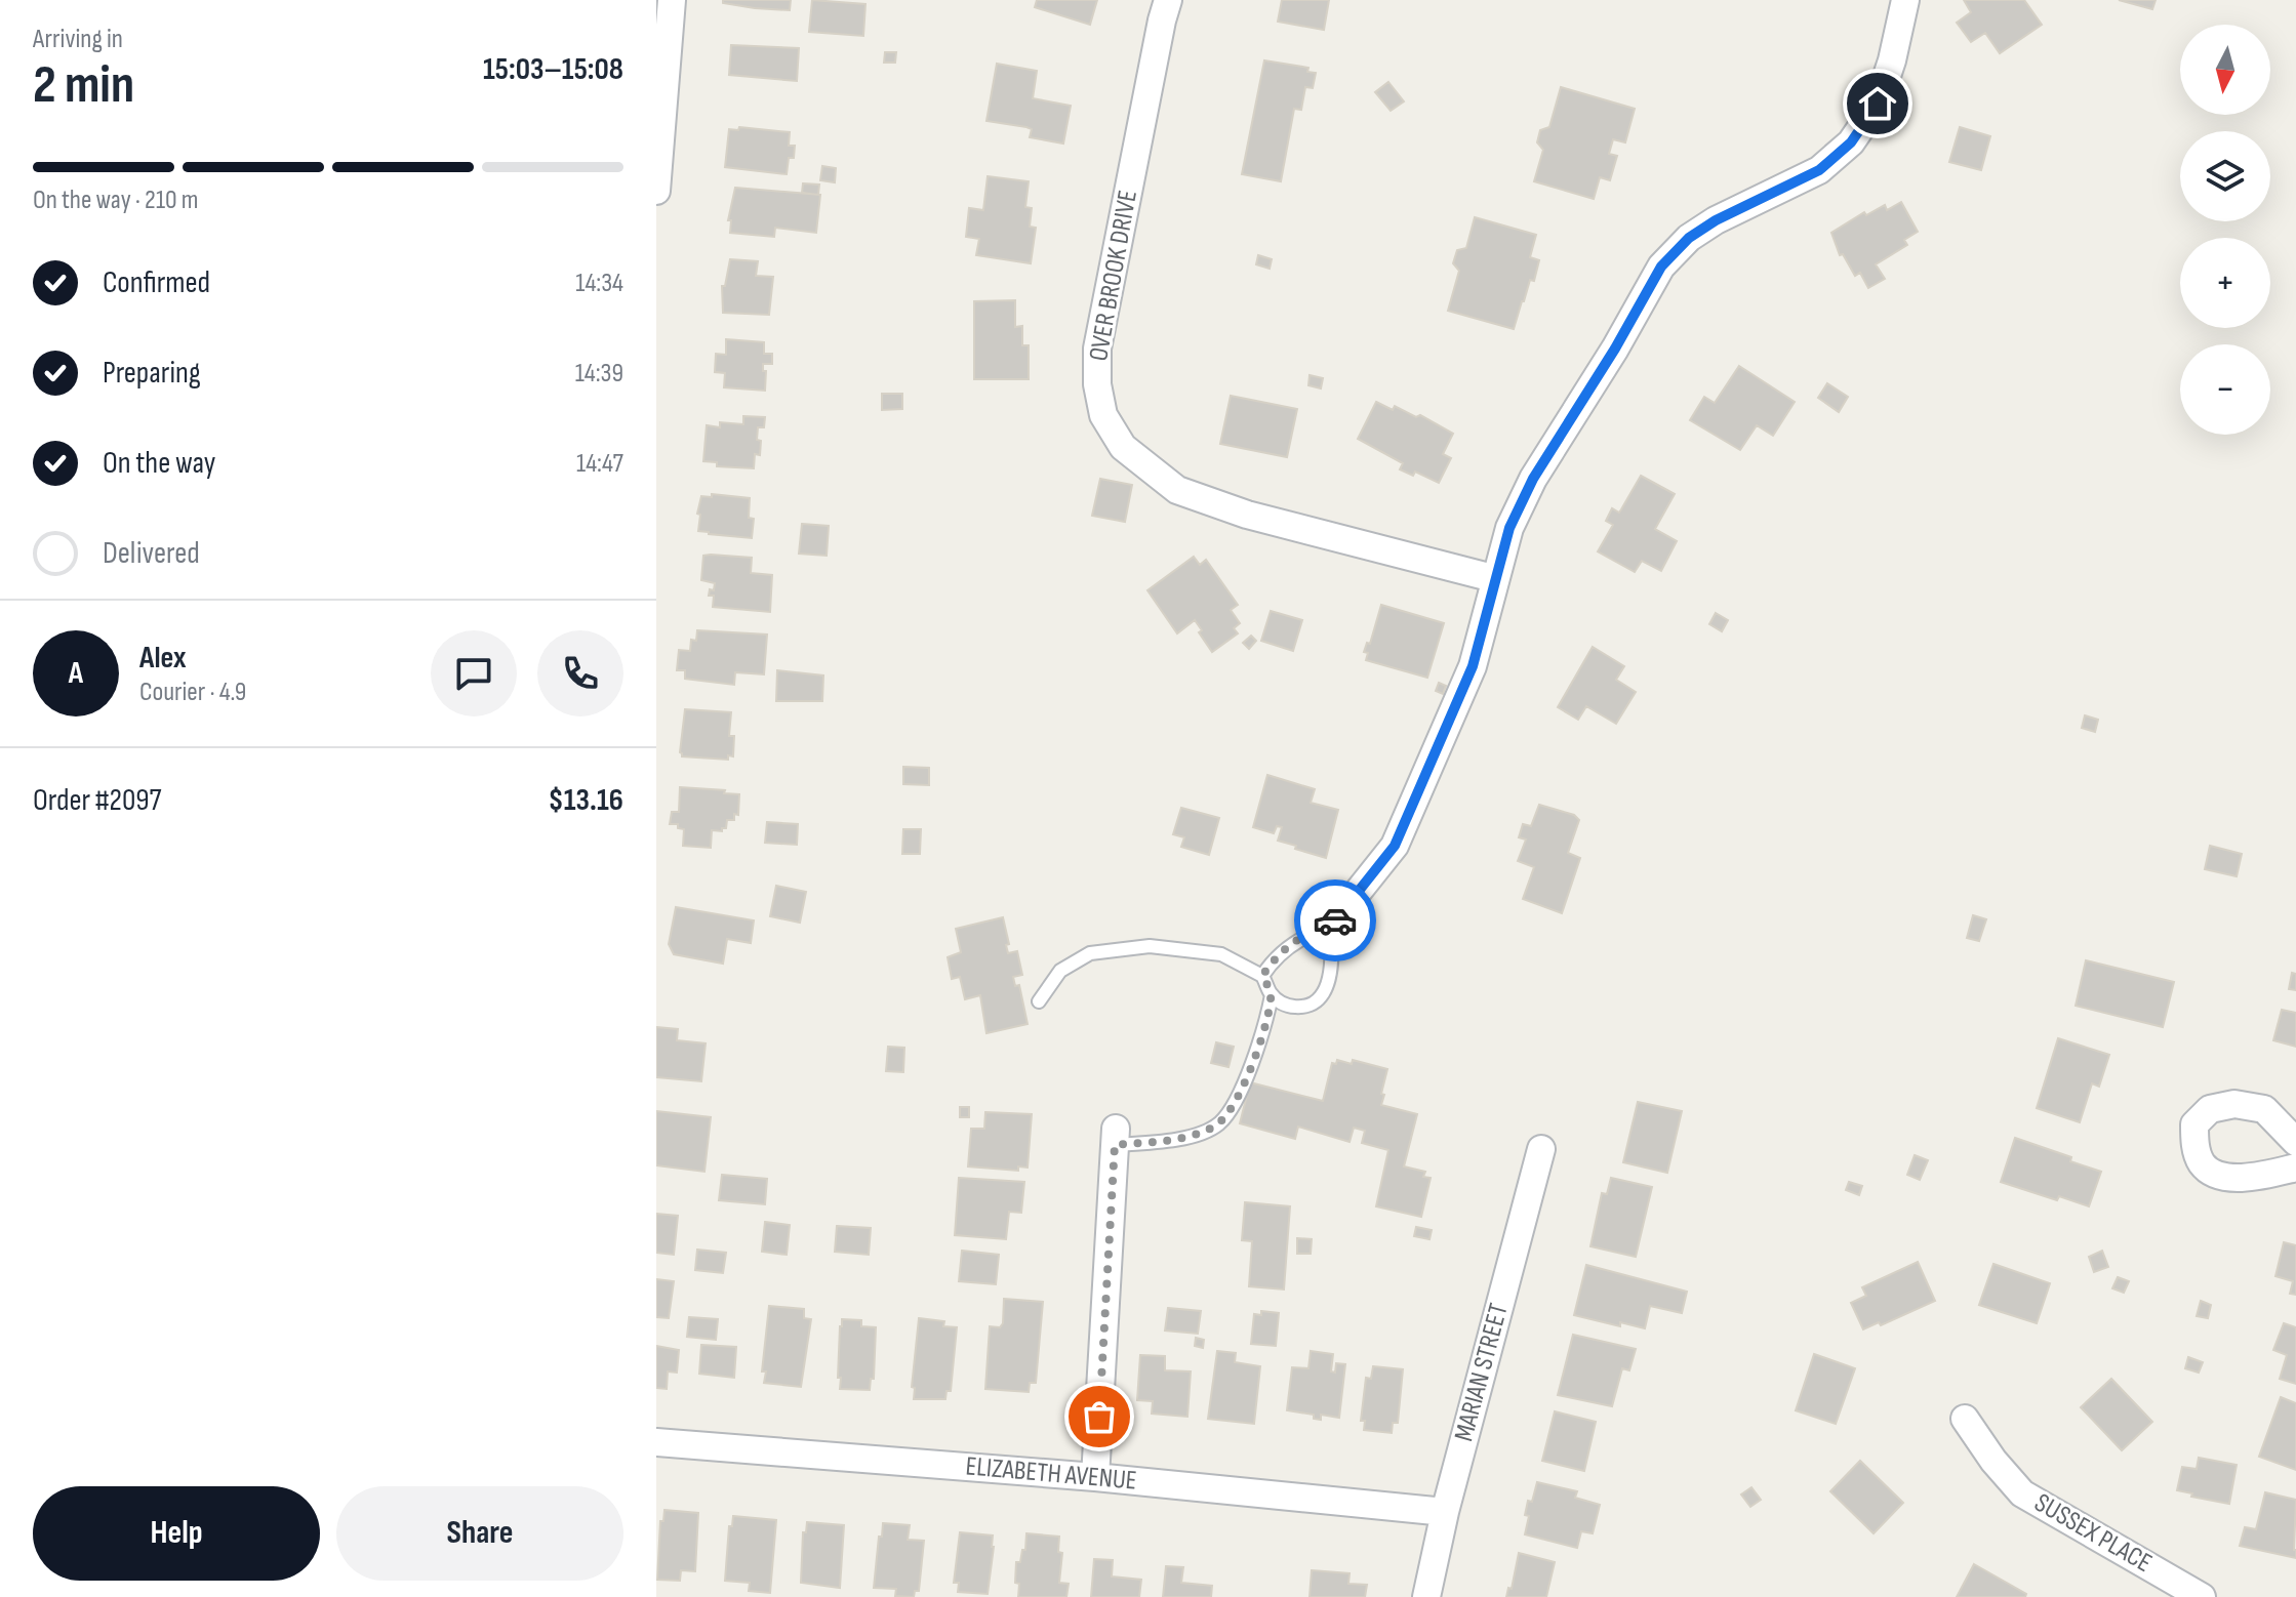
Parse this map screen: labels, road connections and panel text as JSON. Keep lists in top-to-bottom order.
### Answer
{
  "streets": {
    "street": [
      "OVER BROOK DRIVE",
      "MARIAN STREET",
      "ELIZABETH AVENUE",
      "SUSSEX PLACE"
    ]
  },
  "crossings": [
    ["MARIAN STREET", "ELIZABETH AVENUE"]
  ],
  "north": "bottom",
  "page": {
    "heading": ["2 min", "Arriving in", "15:03–15:08"],
    "panel": [
      "Alex",
      "Courier · 4.9",
      "Order #2097",
      "$13.16"
    ],
    "map_buttons": ["+", "−"],
    "bar": "On the way · 210 m",
    "list": [
      ["Confirmed", "14:34"],
      ["Preparing", "14:39"],
      ["On the way", "14:47"],
      "Delivered"
    ],
    "round": "A",
    "buttons": ["Help", "Share"]
  }
}
